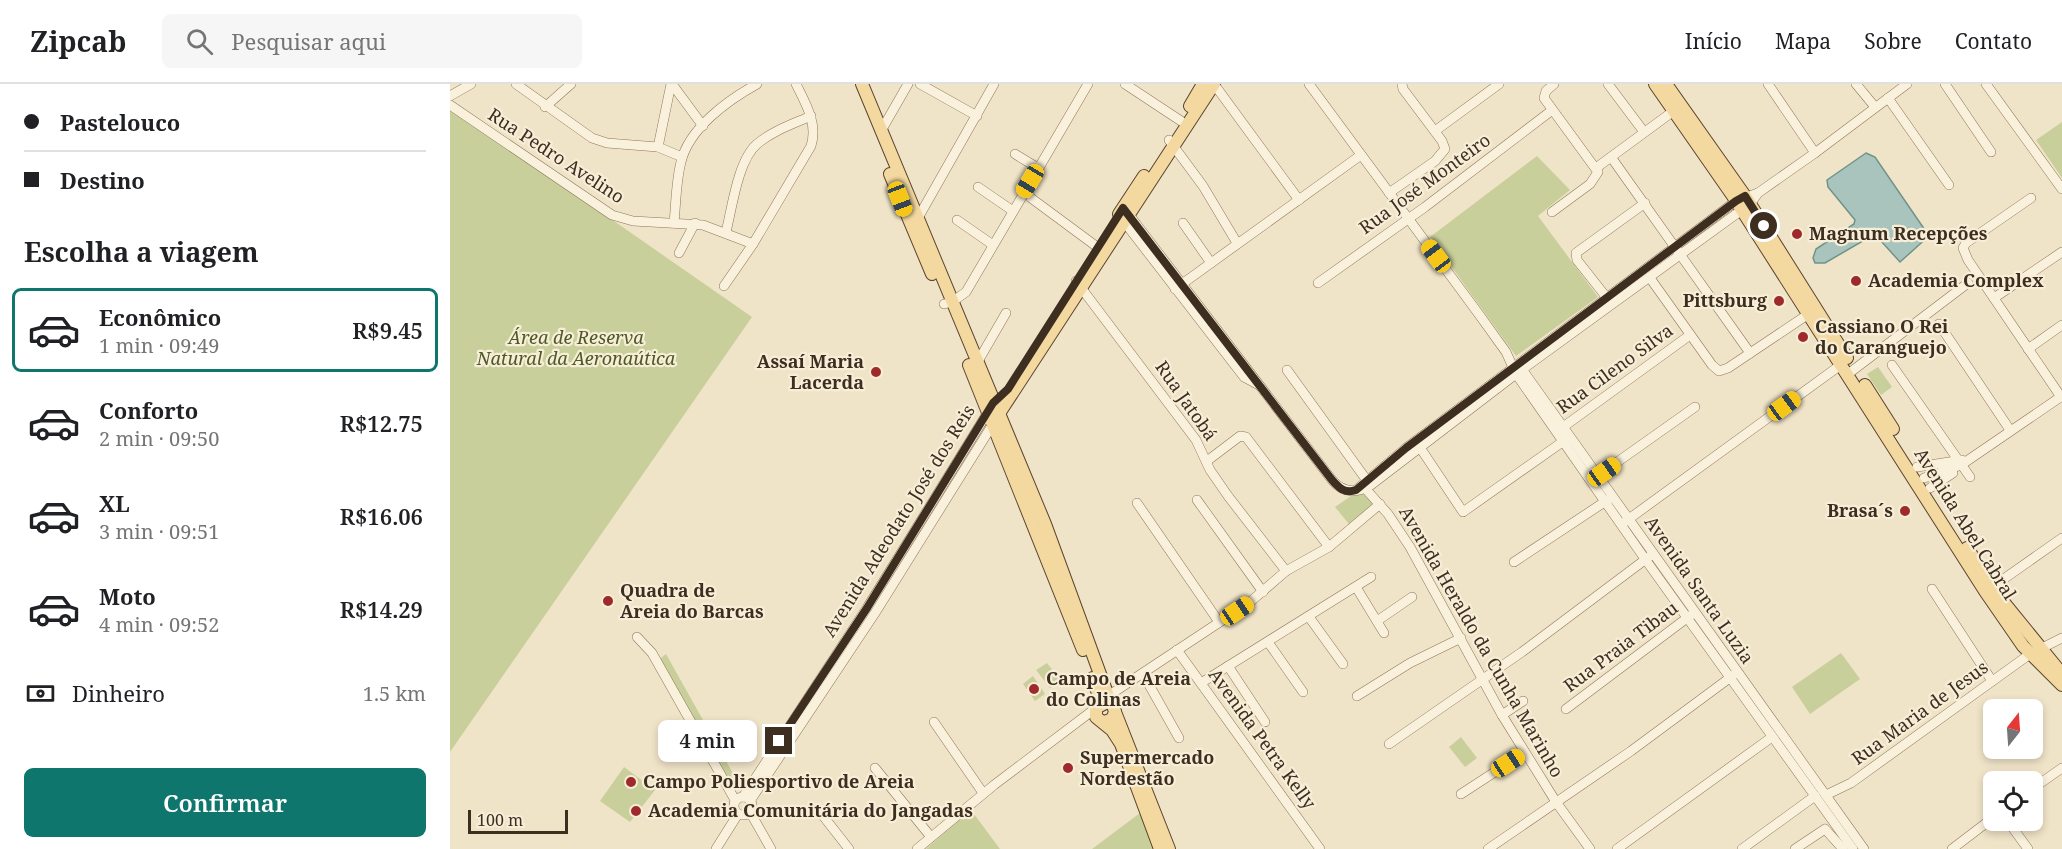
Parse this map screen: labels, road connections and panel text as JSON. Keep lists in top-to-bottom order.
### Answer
{
  "streets": {
    "main road": ["Avenida Adeodato José dos Reis", "Avenida Abel Cabral"],
    "street": [
      "Rua Pedro Avelino",
      "Rua José Monteiro",
      "Rua Cileno Silva",
      "Rua Jatobá",
      "Avenida Santa Luzia",
      "Avenida Heraldo da Cunha Marinho",
      "Rua Praia Tibau",
      "Rua Maria de Jesus",
      "Avenida Petra Kelly"
    ]
  },
  "crossings": [
    ["Rua José Monteiro", "Avenida Santa Luzia"],
    ["Rua Cileno Silva", "Avenida Santa Luzia"],
    ["Rua Jatobá", "Avenida Adeodato José dos Reis"],
    ["Avenida Abel Cabral", "Rua Maria de Jesus"],
    ["Avenida Santa Luzia", "Rua Praia Tibau"],
    ["Avenida Santa Luzia", "Rua Maria de Jesus"]
  ],
  "parks": ["Área de Reserva Natural da Aeronaútica"],
  "places": [
    "Magnum Recepções",
    "Academia Complex",
    "Pittsburg",
    "Cassiano O Rei do Caranguejo",
    "Assaí Maria Lacerda",
    "Brasa´s",
    "Quadra de Areia do Barcas",
    "Campo de Areia do Colinas",
    "Supermercado Nordestão",
    "Campo Poliesportivo de Areia",
    "Academia Comunitária do Jangadas"
  ],
  "scale_bar": "100 m",
  "north": "top",
  "page": {
    "header": "Zipcab",
    "search": "Pesquisar aqui",
    "nav": [
      "Início",
      "Mapa",
      "Sobre",
      "Contato"
    ],
    "banner": ["Pastelouco", "Destino"],
    "heading": "Escolha a viagem",
    "list": [
      {
        "name": "Econômico",
        "note": "1 min · 09:49",
        "value": "R$9.45"
      },
      {
        "name": "Conforto",
        "note": "2 min · 09:50",
        "value": "R$12.75"
      },
      {
        "name": "XL",
        "note": "3 min · 09:51",
        "value": "R$16.06"
      },
      {
        "name": "Moto",
        "note": "4 min · 09:52",
        "value": "R$14.29"
      }
    ],
    "pay": ["Dinheiro", "1.5 km"],
    "bubble": "4 min",
    "buttons": "Confirmar",
    "scale": "100 m"
  }
}
